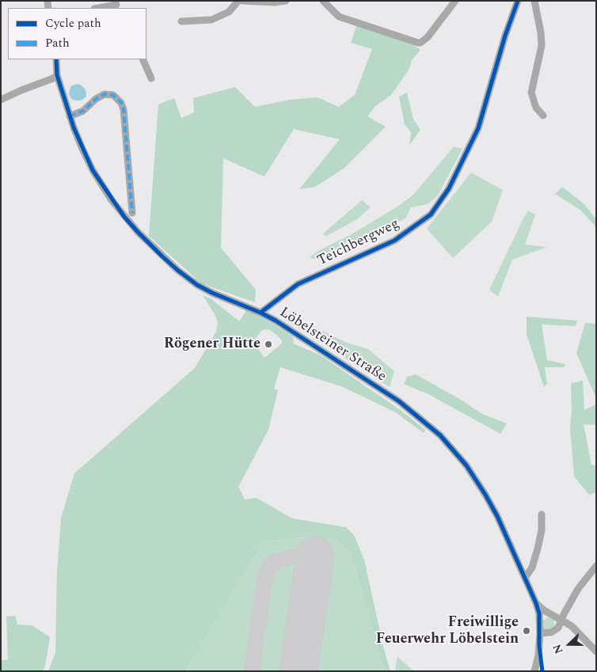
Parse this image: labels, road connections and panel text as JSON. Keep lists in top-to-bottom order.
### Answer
{
  "streets": {
    "street": ["Teichbergweg", "Löbelsteiner Straße"]
  },
  "crossings": [
    ["Teichbergweg", "Löbelsteiner Straße"]
  ],
  "places": ["Rögener Hütte", "Freiwillige Feuerwehr Löbelstein"],
  "legend": ["Cycle path", "Path"],
  "north": "left"
}
